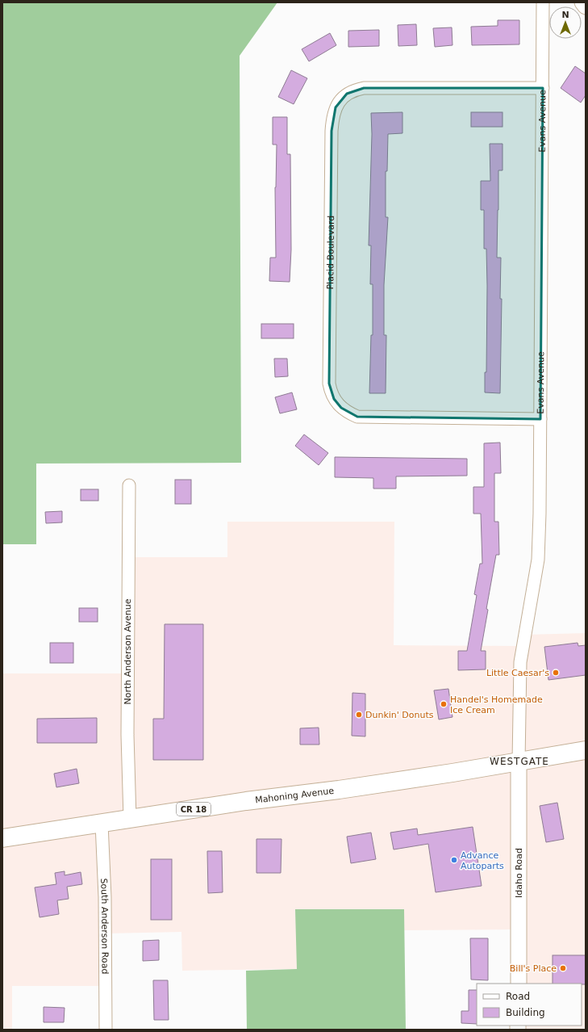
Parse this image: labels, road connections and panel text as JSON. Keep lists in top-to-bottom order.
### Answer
{
  "streets": {
    "main road": ["Mahoning Avenue", "CR 18"],
    "street": [
      "Evans Avenue",
      "Placid Boulevard",
      "North Anderson Avenue",
      "Idaho Road",
      "South Anderson Road"
    ]
  },
  "crossings": [
    ["Evans Avenue", "Placid Boulevard"],
    ["Evans Avenue", "Mahoning Avenue"],
    ["Evans Avenue", "Idaho Road"],
    ["North Anderson Avenue", "Mahoning Avenue"],
    ["Mahoning Avenue", "Idaho Road"],
    ["Mahoning Avenue", "South Anderson Road"]
  ],
  "districts": ["WESTGATE"],
  "places": [
    "Little Caesar's",
    "Handel's Homemade Ice Cream",
    "Dunkin' Donuts",
    "Advance Autoparts",
    "Bill's Place"
  ],
  "legend": ["Road", "Building"],
  "north": "top"
}
